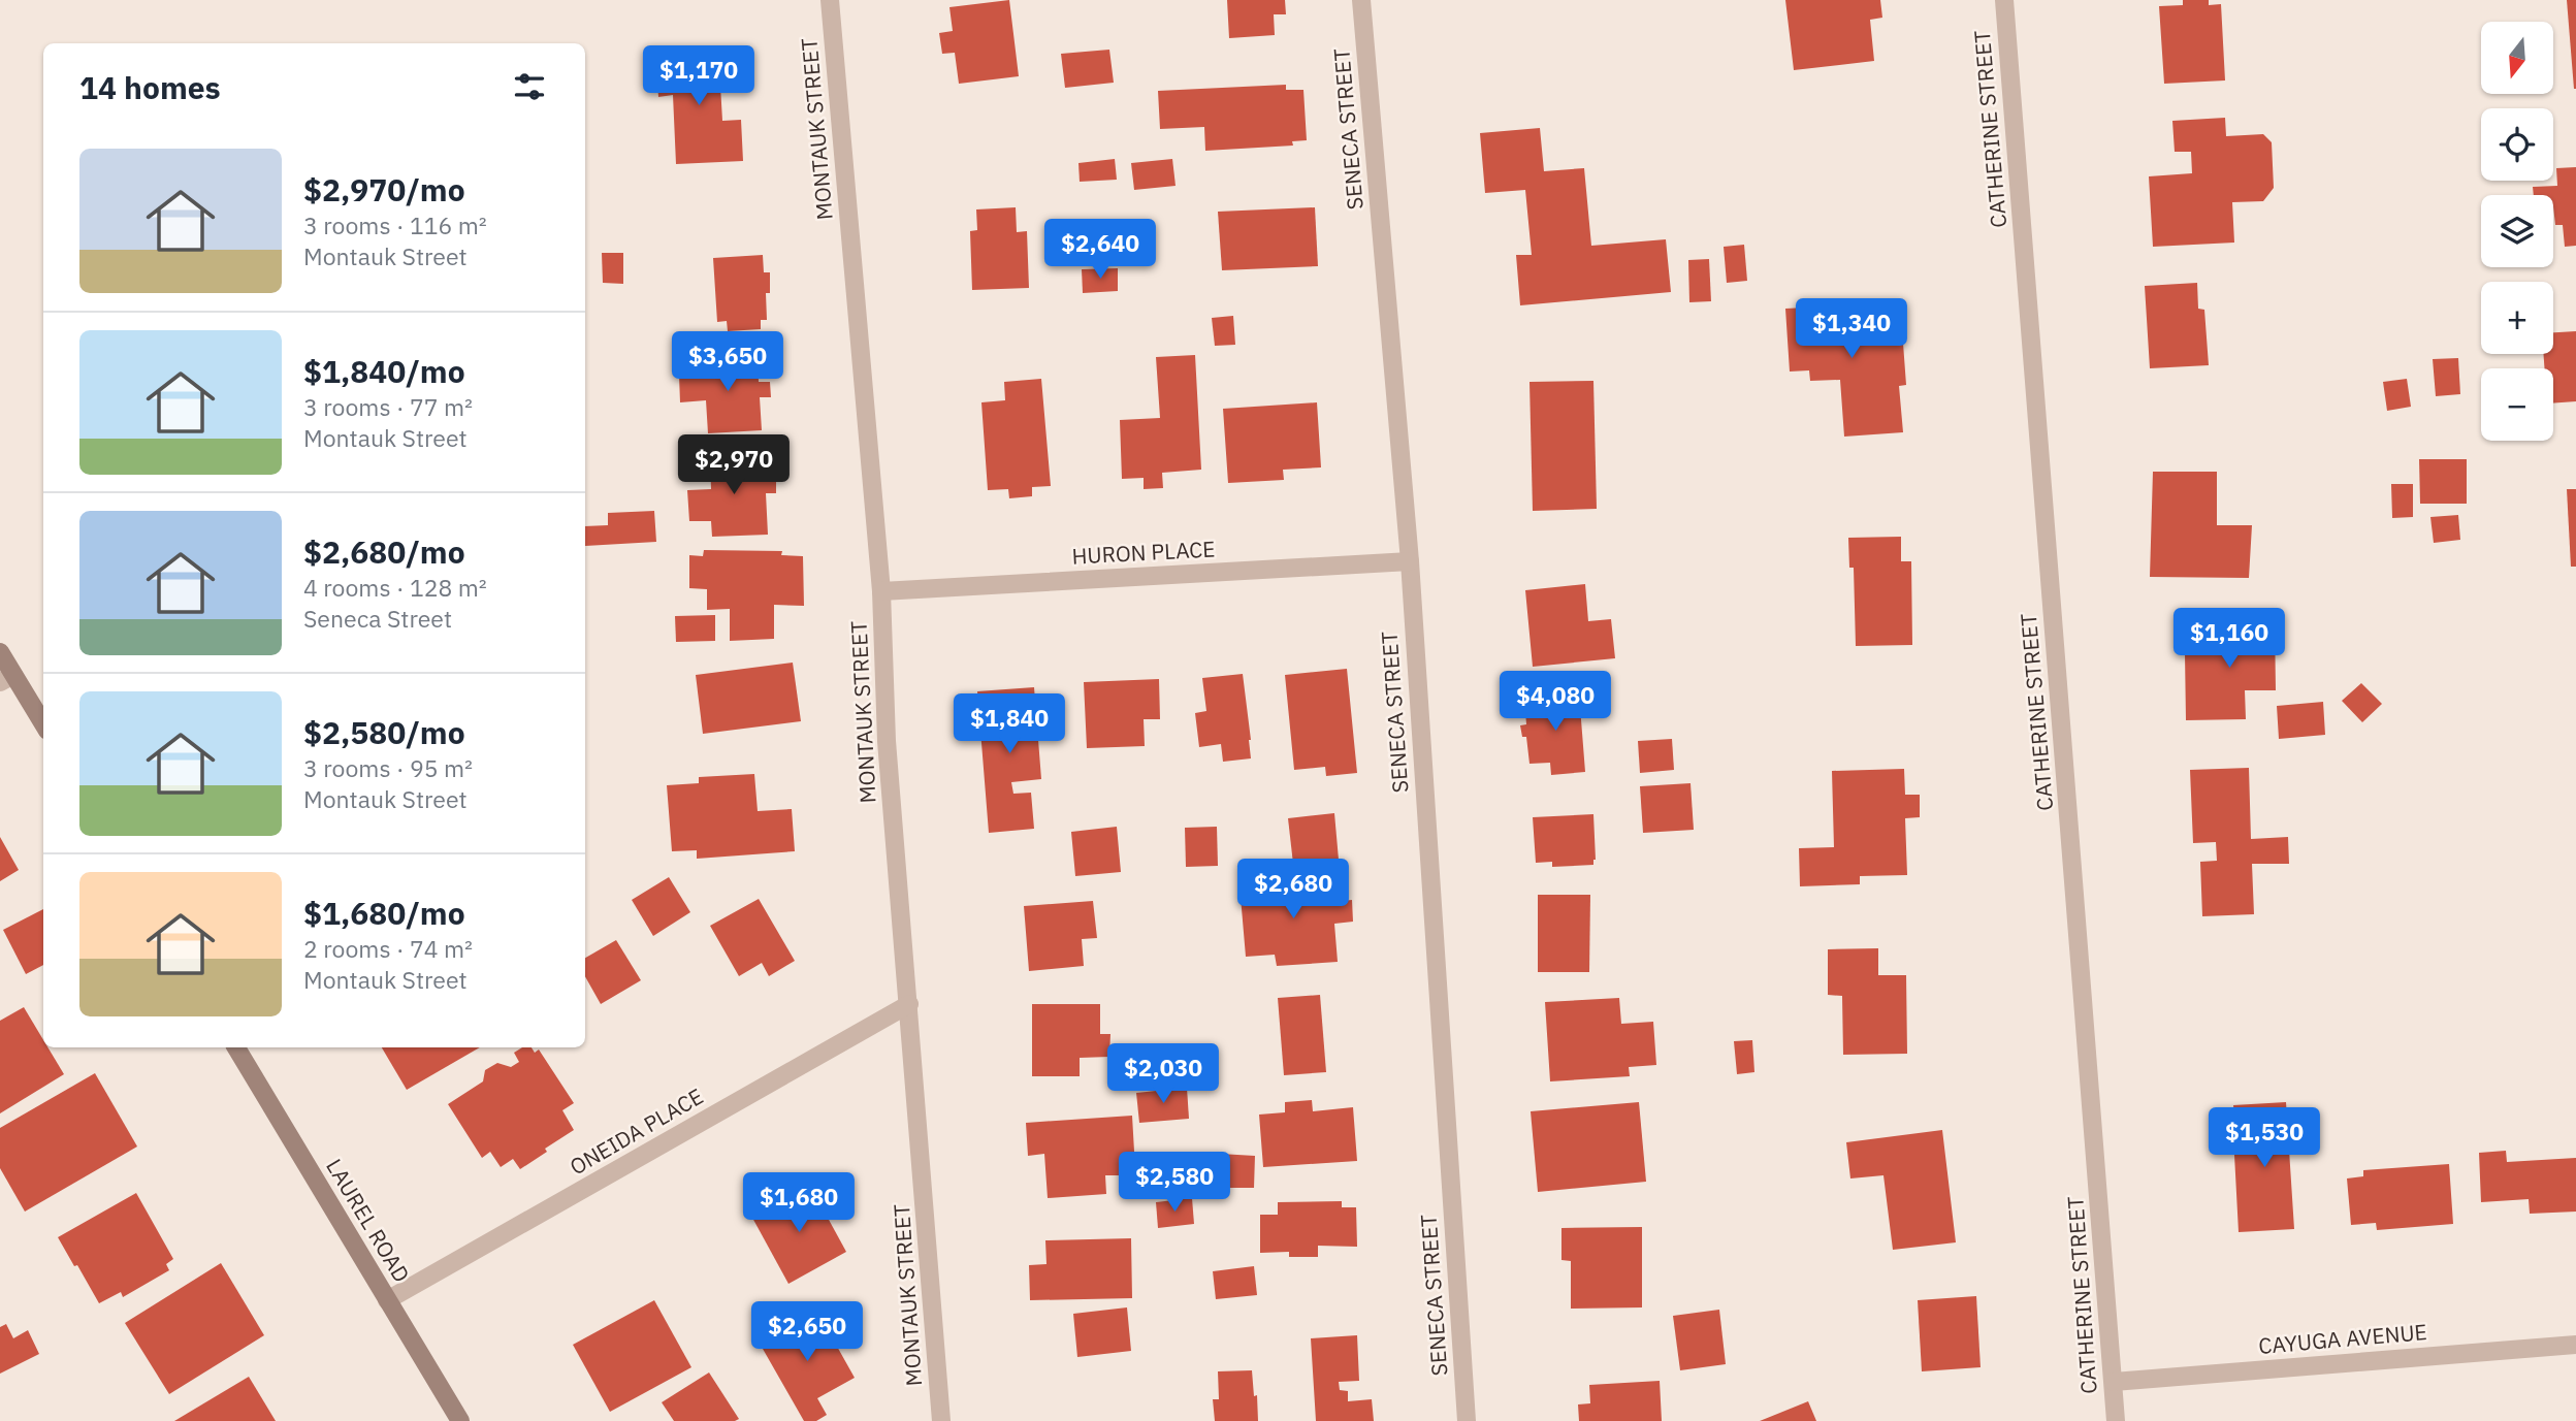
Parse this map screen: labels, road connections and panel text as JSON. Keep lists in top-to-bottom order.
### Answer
{
  "streets": {
    "main road": ["LAUREL ROAD"],
    "street": [
      "MONTAUK STREET",
      "SENECA STREET",
      "CATHERINE STREET",
      "HURON PLACE",
      "ONEIDA PLACE",
      "CAYUGA AVENUE"
    ]
  },
  "crossings": [
    ["MONTAUK STREET", "HURON PLACE"],
    ["MONTAUK STREET", "ONEIDA PLACE"],
    ["SENECA STREET", "HURON PLACE"],
    ["CATHERINE STREET", "CAYUGA AVENUE"],
    ["ONEIDA PLACE", "LAUREL ROAD"]
  ],
  "north": "bottom",
  "page": {
    "map_buttons": ["+", "−"],
    "heading": "14 homes",
    "price": [
      "$1,170",
      "$2,640",
      "$1,340",
      "$3,650",
      "$2,970",
      "$1,160",
      "$4,080",
      "$1,840",
      "$2,680",
      "$2,030",
      "$1,530",
      "$2,580",
      "$1,680",
      "$2,650"
    ],
    "list": [
      {
        "name": "$2,970/mo",
        "note": "3 rooms · 116 m² · Montauk Street"
      },
      {
        "name": "$1,840/mo",
        "note": "3 rooms · 77 m² · Montauk Street"
      },
      {
        "name": "$2,680/mo",
        "note": "4 rooms · 128 m² · Seneca Street"
      },
      {
        "name": "$2,580/mo",
        "note": "3 rooms · 95 m² · Montauk Street"
      },
      {
        "name": "$1,680/mo",
        "note": "2 rooms · 74 m² · Montauk Street"
      }
    ]
  }
}
